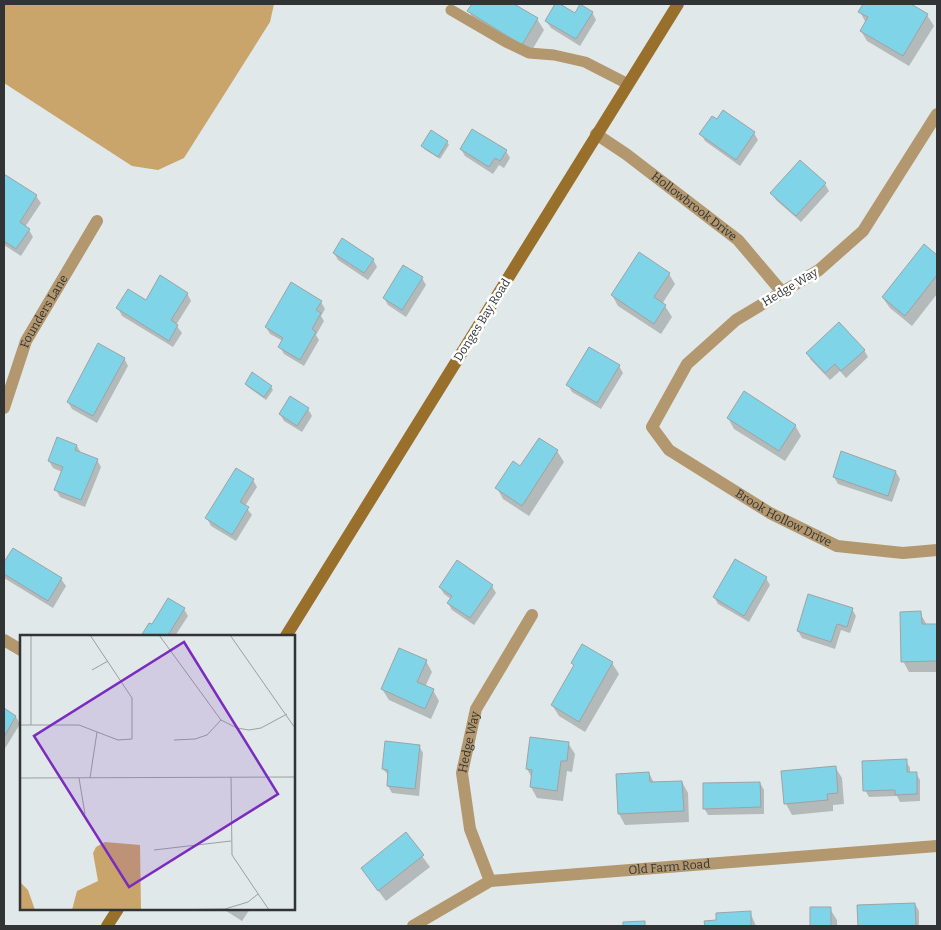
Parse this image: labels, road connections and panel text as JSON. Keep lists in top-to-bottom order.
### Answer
{
  "streets": {
    "street": [
      "Hollowbrook Drive",
      "Hedge Way",
      "Founders Lane",
      "Donges Bay Road",
      "Brook Hollow Drive",
      "Old Farm Road"
    ]
  },
  "crossings": [
    ["Hollowbrook Drive", "Hedge Way"],
    ["Hollowbrook Drive", "Donges Bay Road"],
    ["Hedge Way", "Brook Hollow Drive"],
    ["Hedge Way", "Old Farm Road"]
  ]
}
